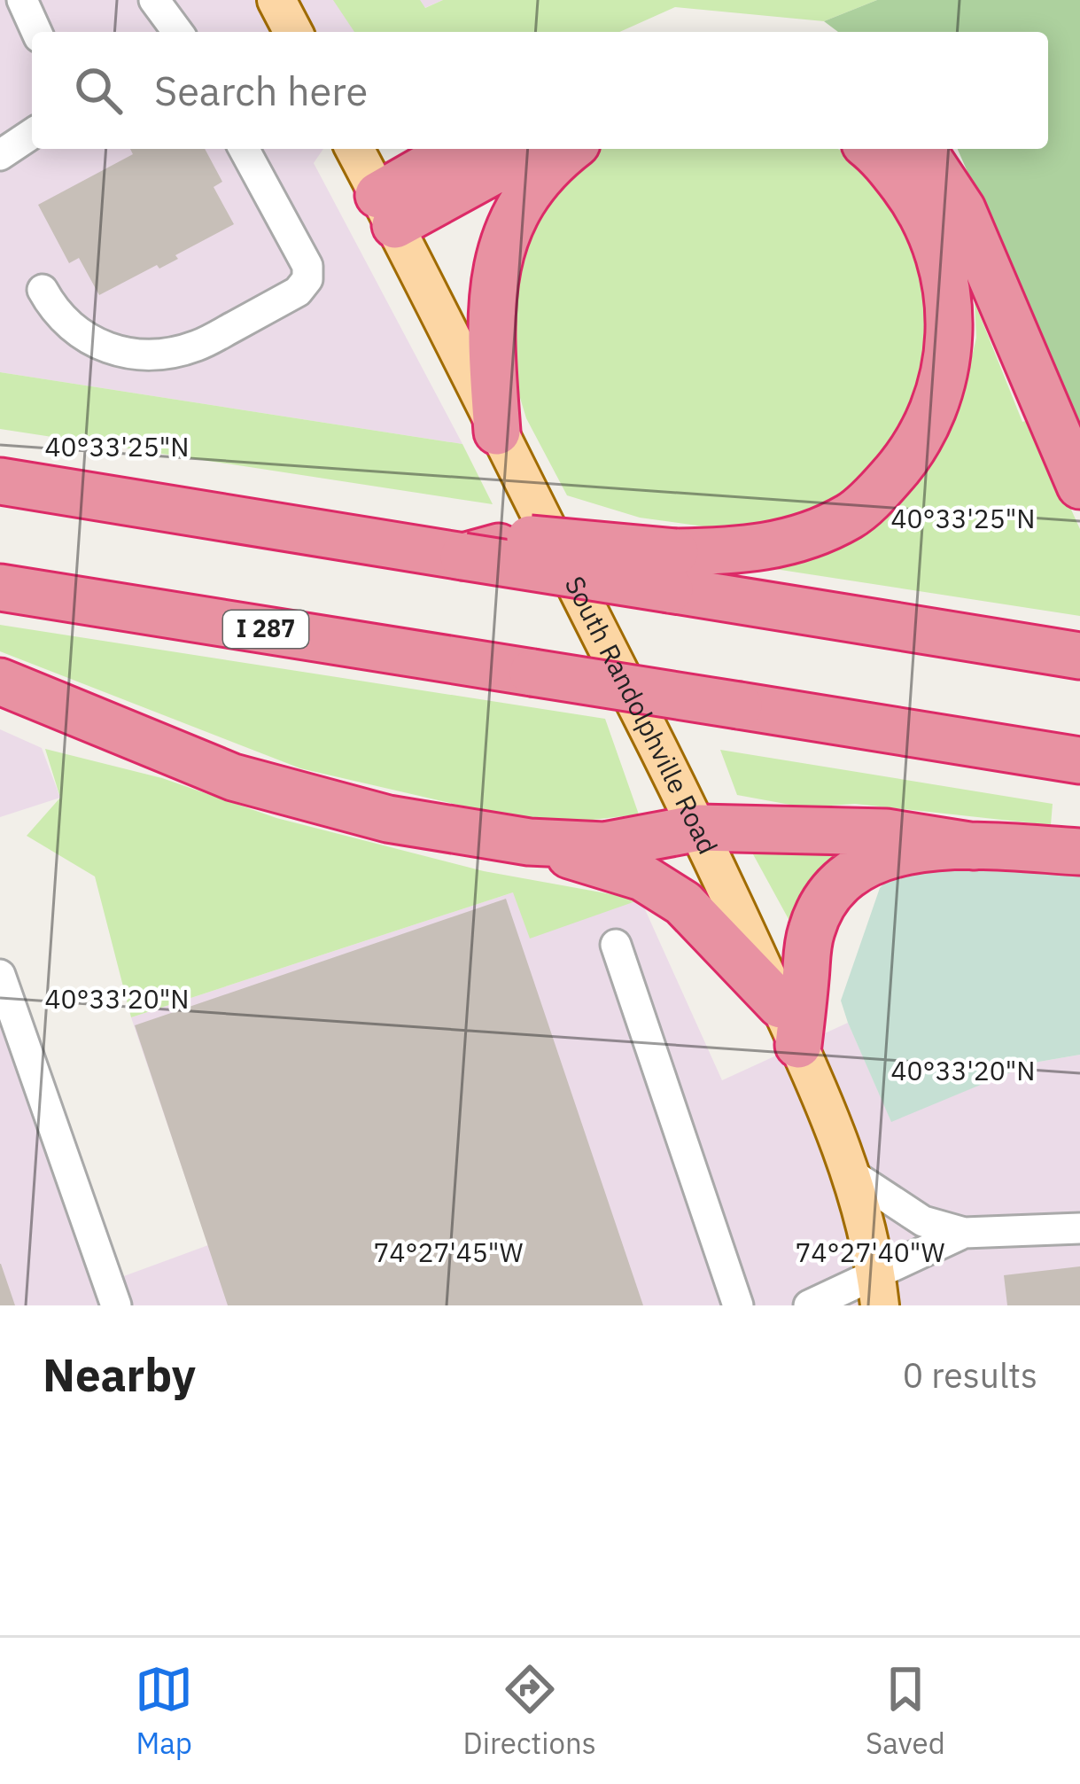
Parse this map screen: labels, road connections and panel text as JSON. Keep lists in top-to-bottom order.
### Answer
{
  "streets": {
    "highway": ["I 287"],
    "main road": ["South Randolphville Road"]
  },
  "page": {
    "search": "Search here",
    "heading": ["Nearby", "0 results"],
    "nav": ["Map", "Directions", "Saved"]
  },
  "coordinates": [
    "40°33'25\"N",
    "40°33'20\"N",
    "74°27'45\"W",
    "74°27'40\"W"
  ]
}
